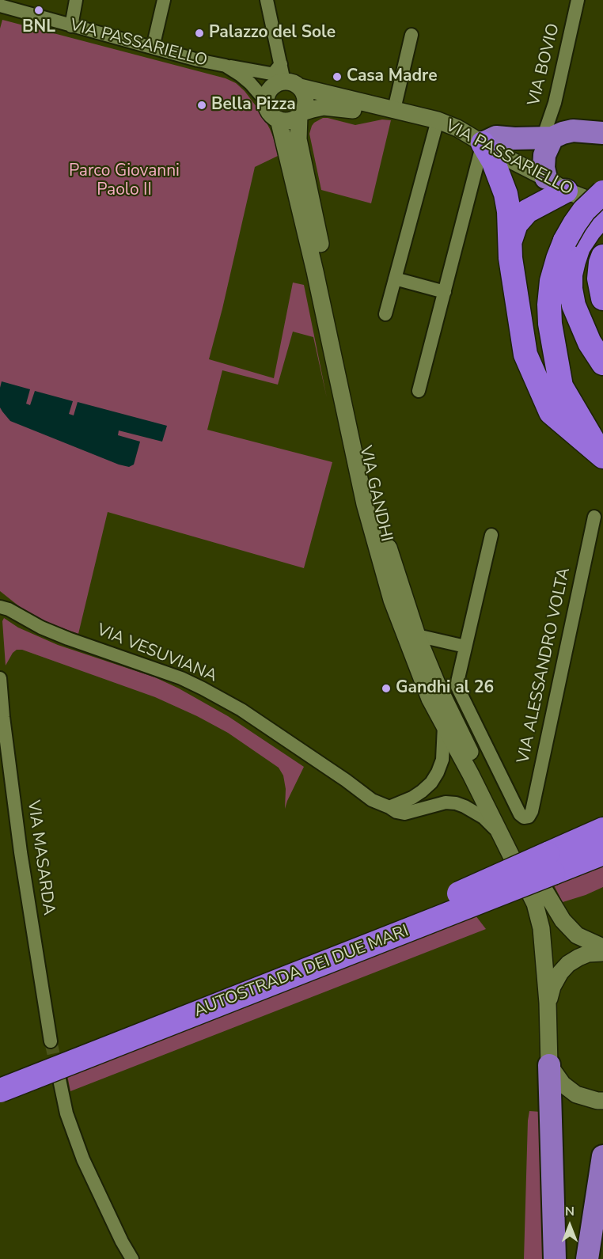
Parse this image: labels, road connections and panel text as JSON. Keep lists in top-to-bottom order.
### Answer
{
  "streets": {
    "highway": ["AUTOSTRADA DEI DUE MARI"],
    "street": [
      "VIA PASSARIELLO",
      "VIA BOVIO",
      "VIA GANDHI",
      "VIA VESUVIANA",
      "VIA ALESSANDRO VOLTA",
      "VIA MASARDA"
    ]
  },
  "crossings": [
    ["VIA PASSARIELLO", "VIA GANDHI"],
    ["VIA GANDHI", "VIA VESUVIANA"]
  ],
  "parks": ["Parco Giovanni Paolo II"],
  "places": [
    "BNL",
    "Palazzo del Sole",
    "Casa Madre",
    "Bella Pizza",
    "Gandhi al 26"
  ],
  "north": "top"
}
